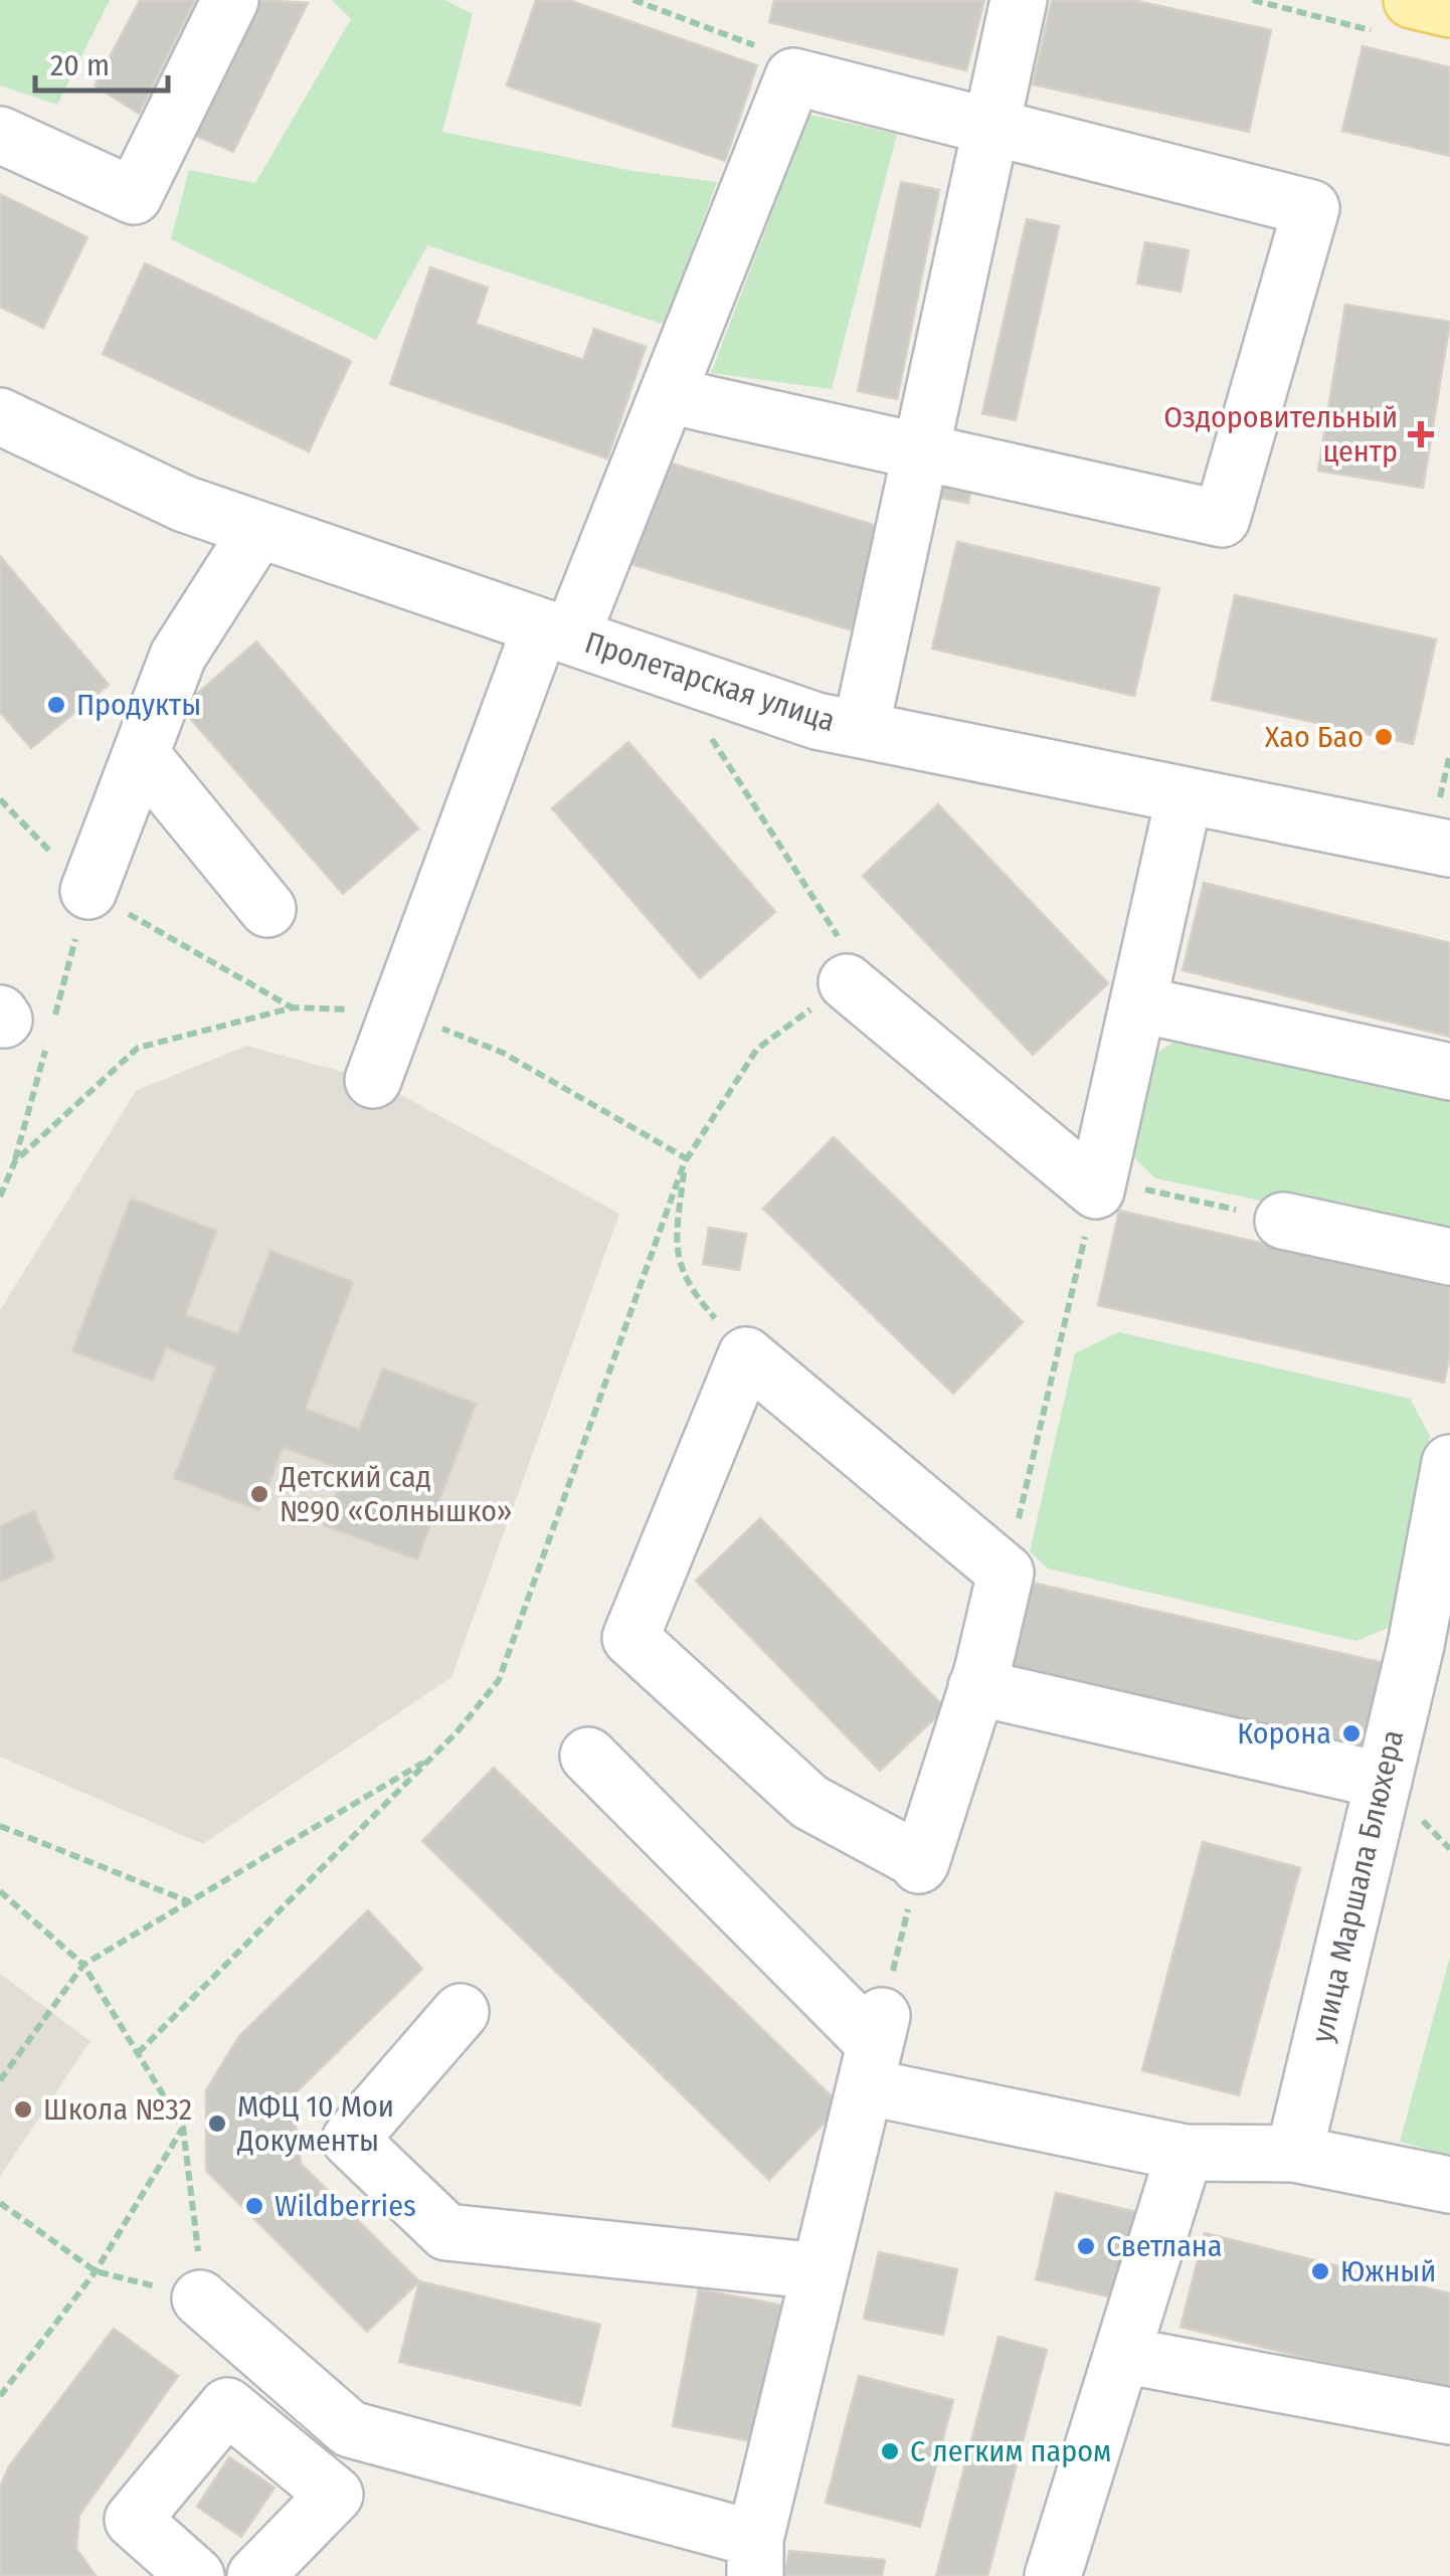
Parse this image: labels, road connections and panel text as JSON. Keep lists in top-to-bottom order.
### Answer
{
  "streets": {
    "street": ["Пролетарская улица", "улица Маршала Блюхера"]
  },
  "places": {
    "health": ["Оздоровительный центр"],
    "other": [
      "Продукты",
      "Хао Бао",
      "Детский сад №90 «Солнышко»",
      "Корона",
      "Школа №32",
      "МФЦ 10 Мои Документы",
      "Wildberries",
      "Светлана",
      "Южный",
      "С легким паром"
    ]
  },
  "scale_bar": "20 m"
}
